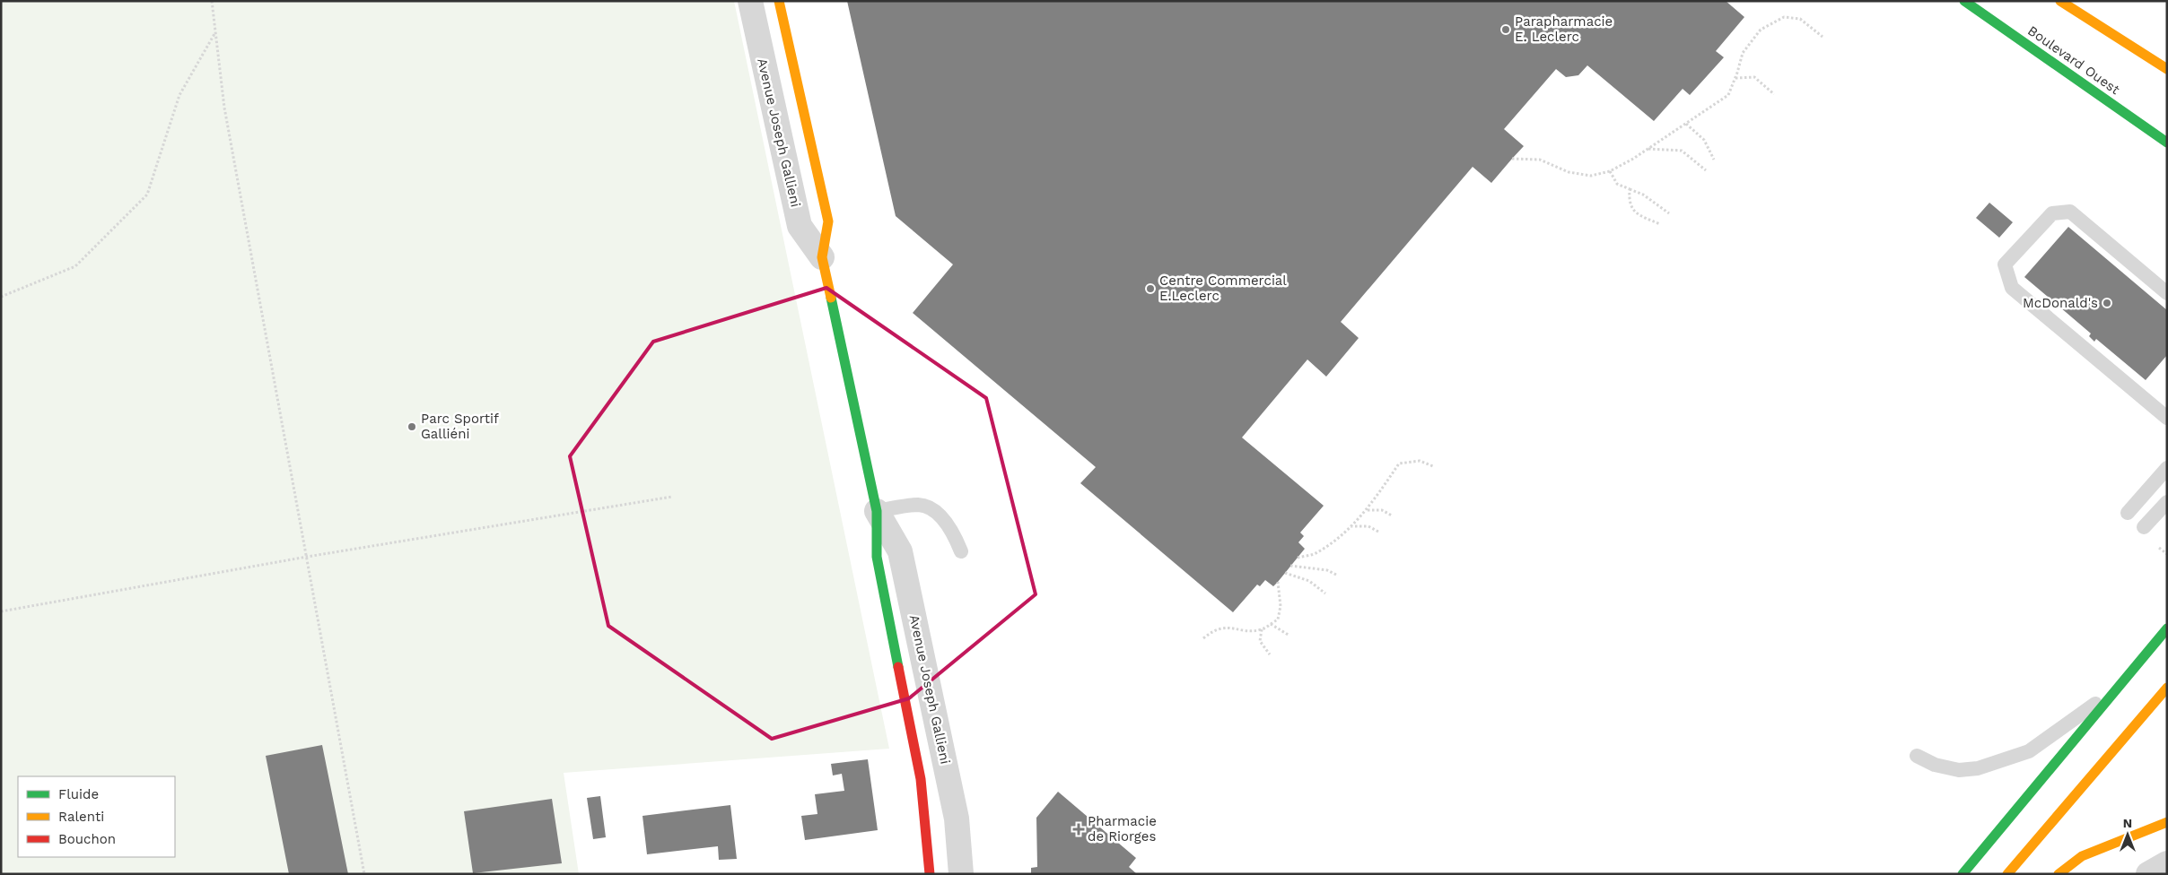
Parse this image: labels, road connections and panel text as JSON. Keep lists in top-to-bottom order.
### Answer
{
  "streets": {
    "street": ["Boulevard Ouest", "Avenue Joseph Gallieni"]
  },
  "places": {
    "other": [
      "Parapharmacie E. Leclerc",
      "Centre Commercial E.Leclerc",
      "McDonald's",
      "Parc Sportif Galliéni"
    ],
    "health": ["Pharmacie de Riorges"]
  },
  "legend": ["Fluide", "Ralenti", "Bouchon"],
  "north": "top"
}
